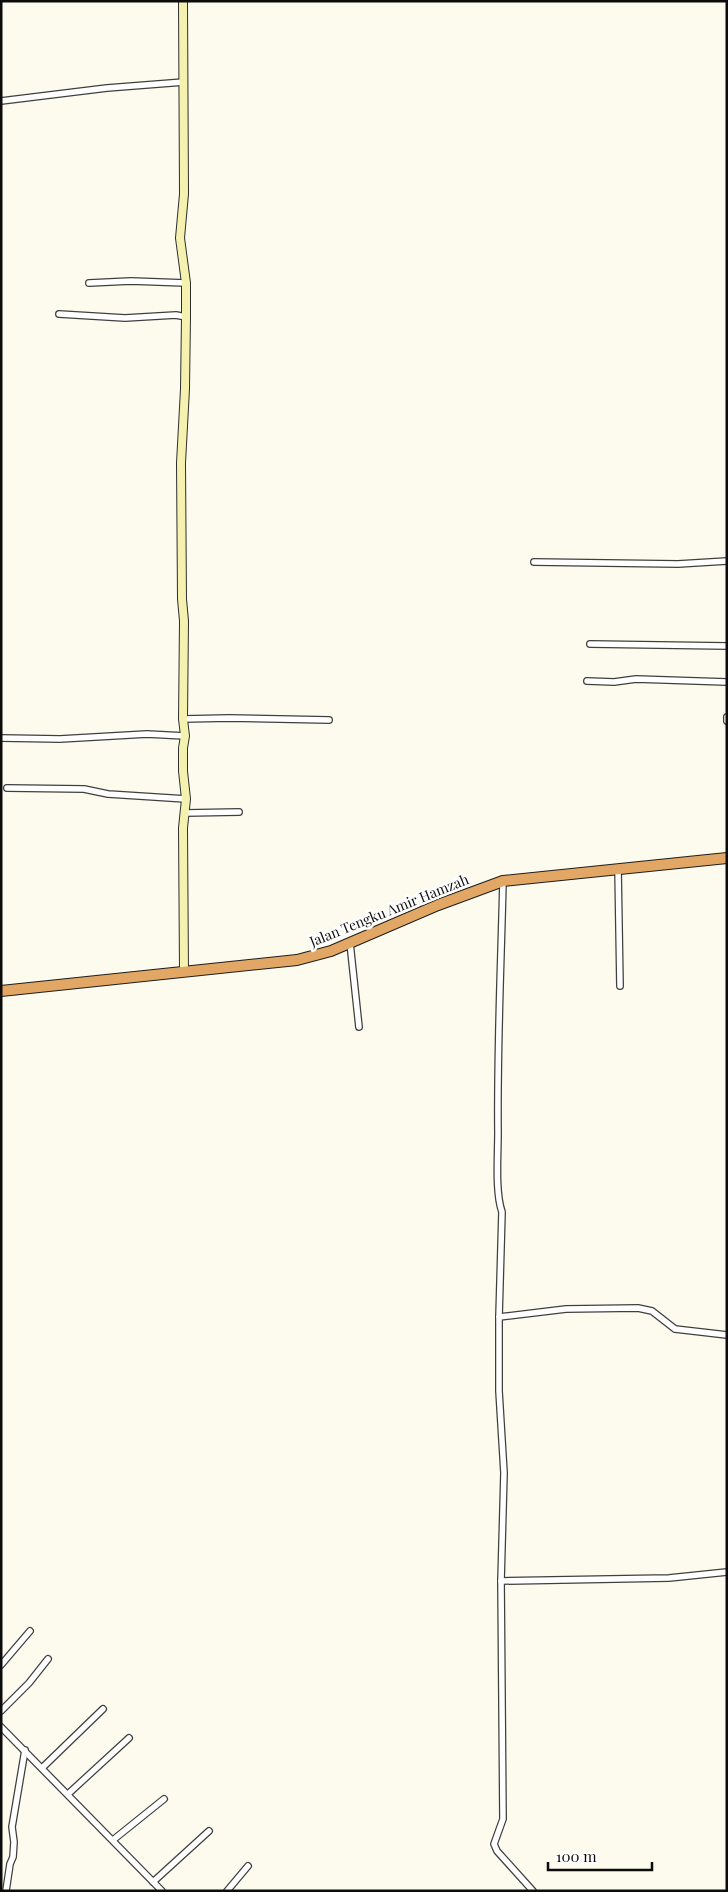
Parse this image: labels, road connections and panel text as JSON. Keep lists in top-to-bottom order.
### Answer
{
  "streets": {
    "highway": ["Jalan Tengku Amir Hamzah"]
  },
  "scale_bar": "100 m"
}
